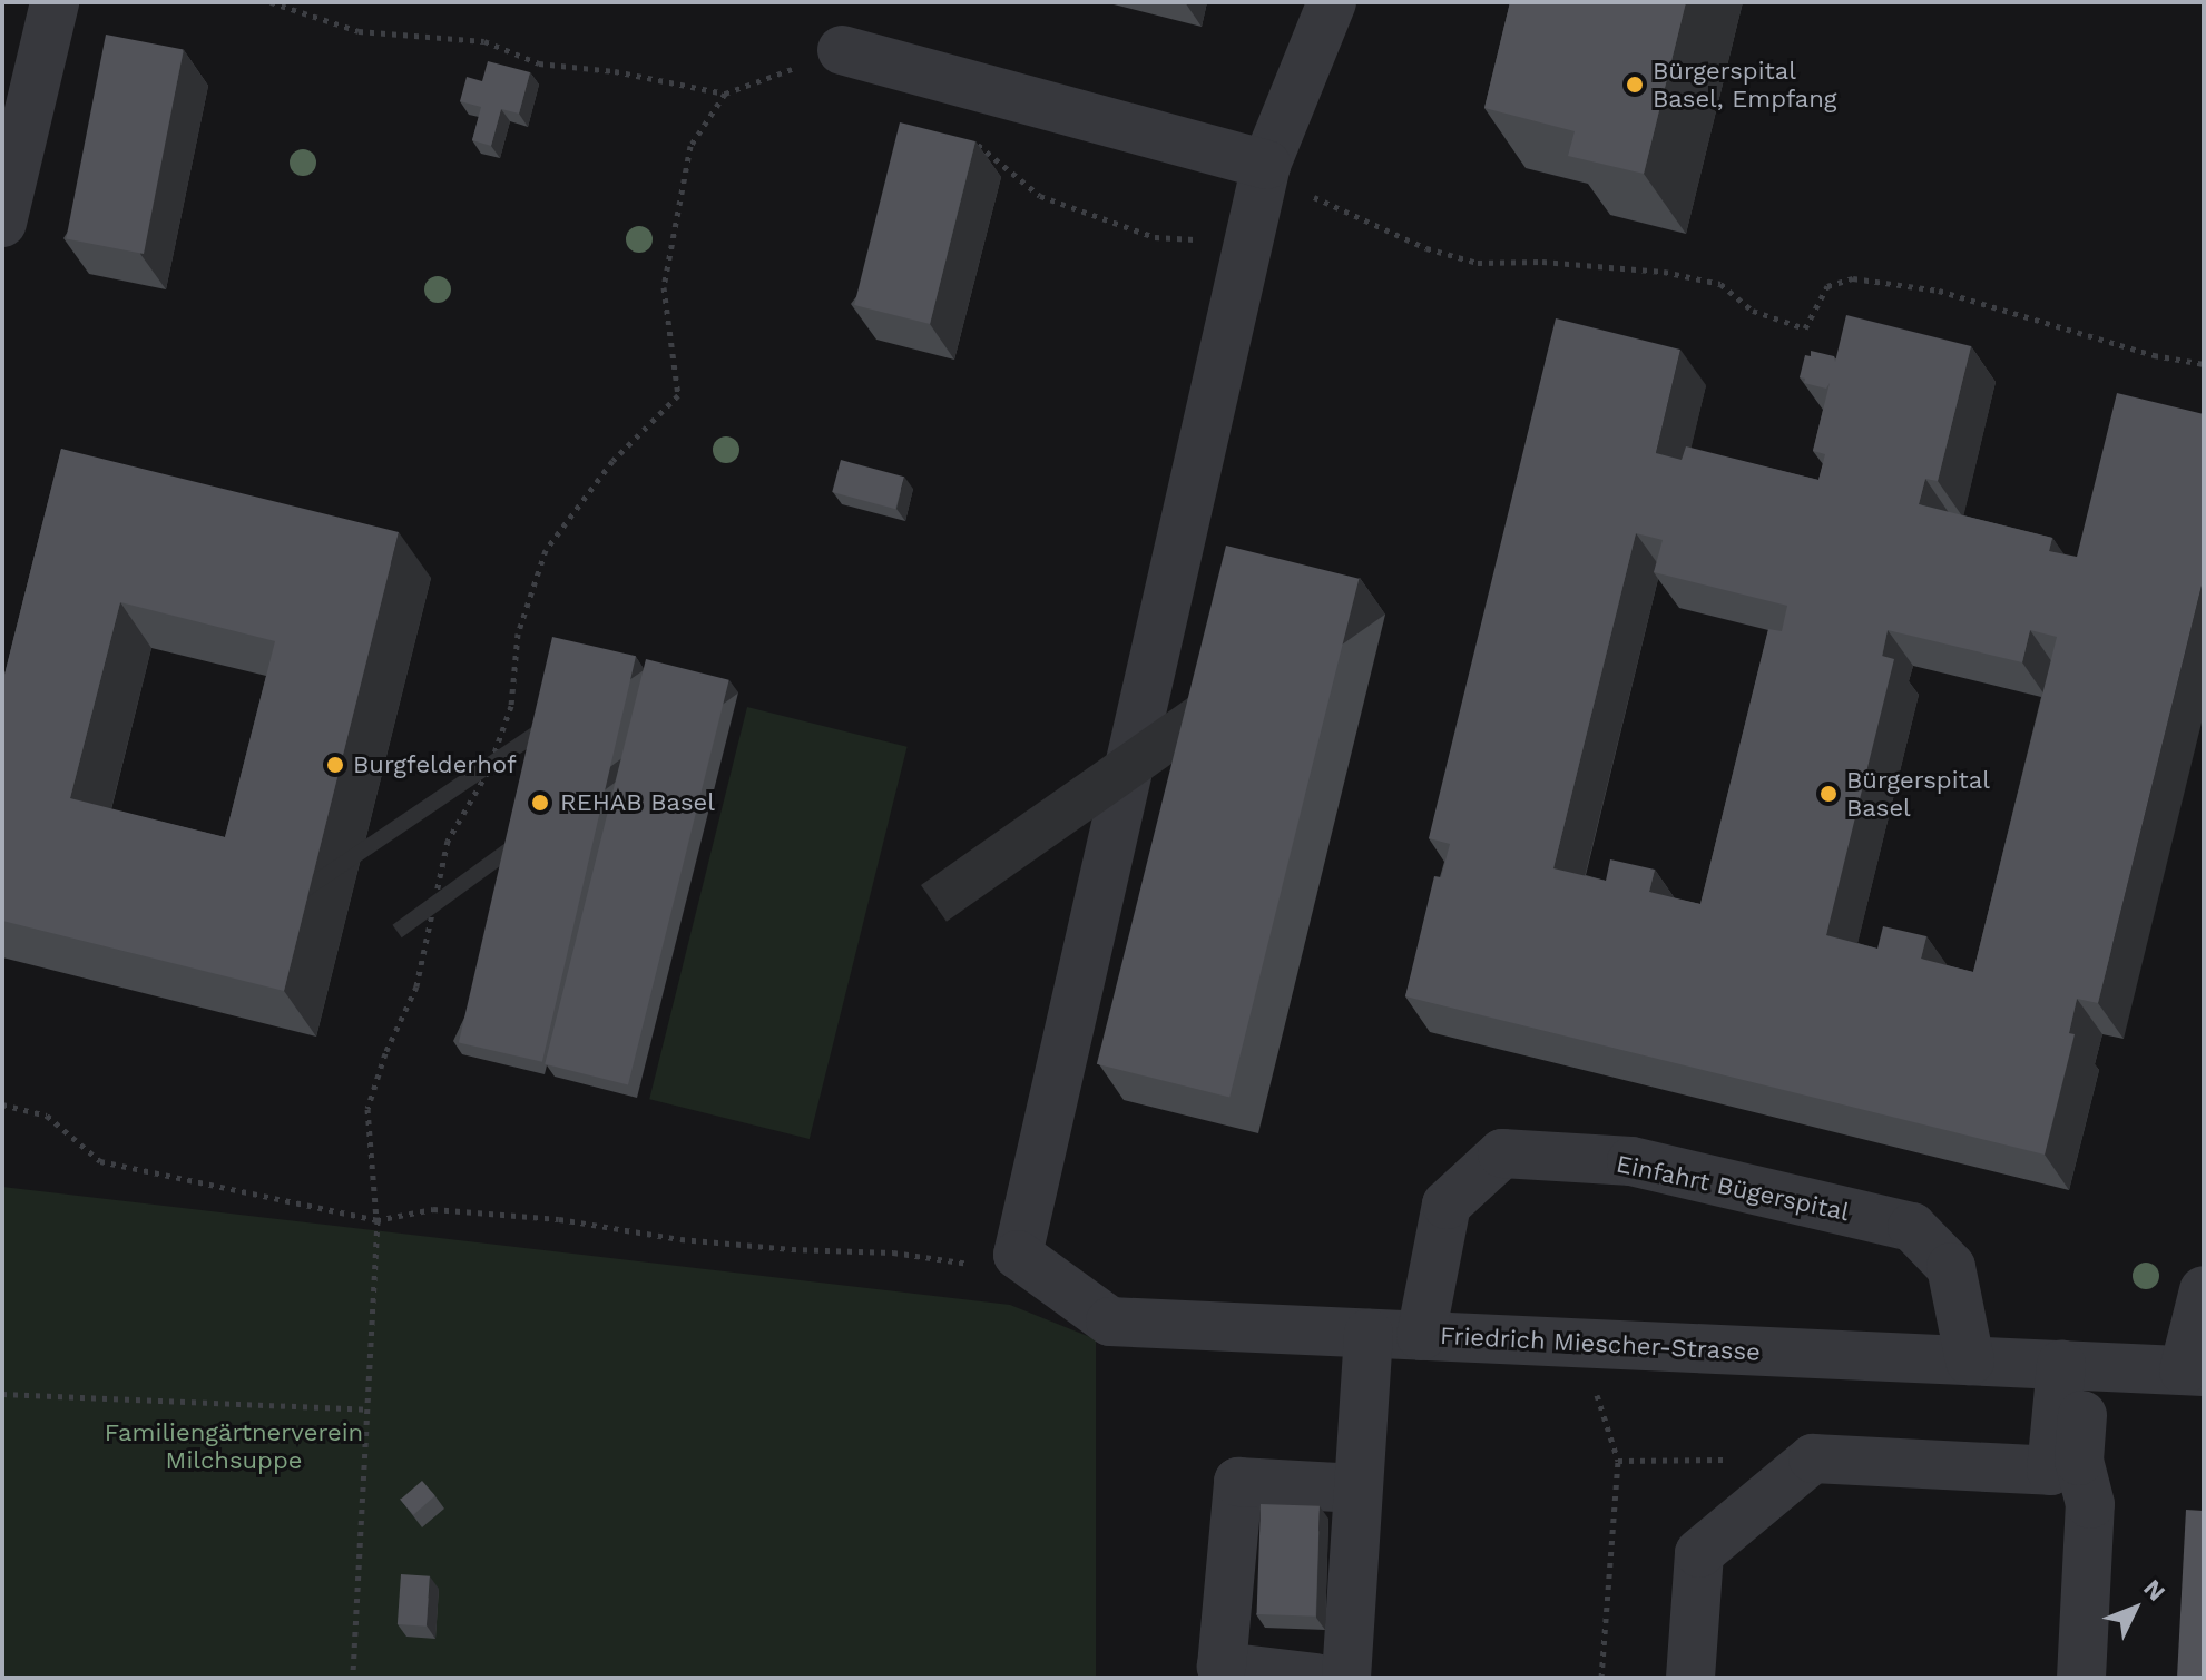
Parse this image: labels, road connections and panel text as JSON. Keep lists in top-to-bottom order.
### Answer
{
  "streets": {
    "street": ["Einfahrt Bügerspital", "Friedrich Miescher-Strasse"]
  },
  "crossings": [
    ["Einfahrt Bügerspital", "Friedrich Miescher-Strasse"]
  ],
  "parks": ["Familiengärtnerverein Milchsuppe"],
  "places": [
    "Bürgerspital Basel, Empfang",
    "Burgfelderhof",
    "Bürgerspital Basel",
    "REHAB Basel"
  ],
  "north": "top right"
}
